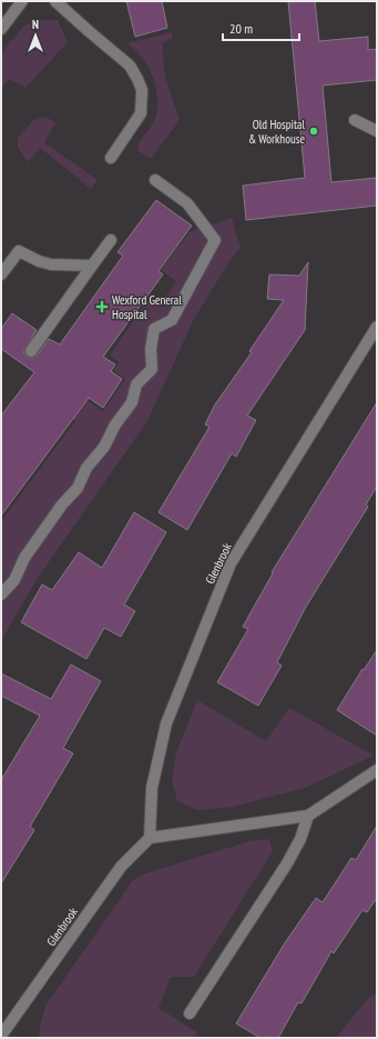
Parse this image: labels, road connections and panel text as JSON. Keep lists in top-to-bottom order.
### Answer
{
  "streets": {
    "street": ["Glenbrook"]
  },
  "places": {
    "other": ["Old Hospital & Workhouse"],
    "health": ["Wexford General Hospital"]
  },
  "scale_bar": "20 m",
  "north": "top"
}
